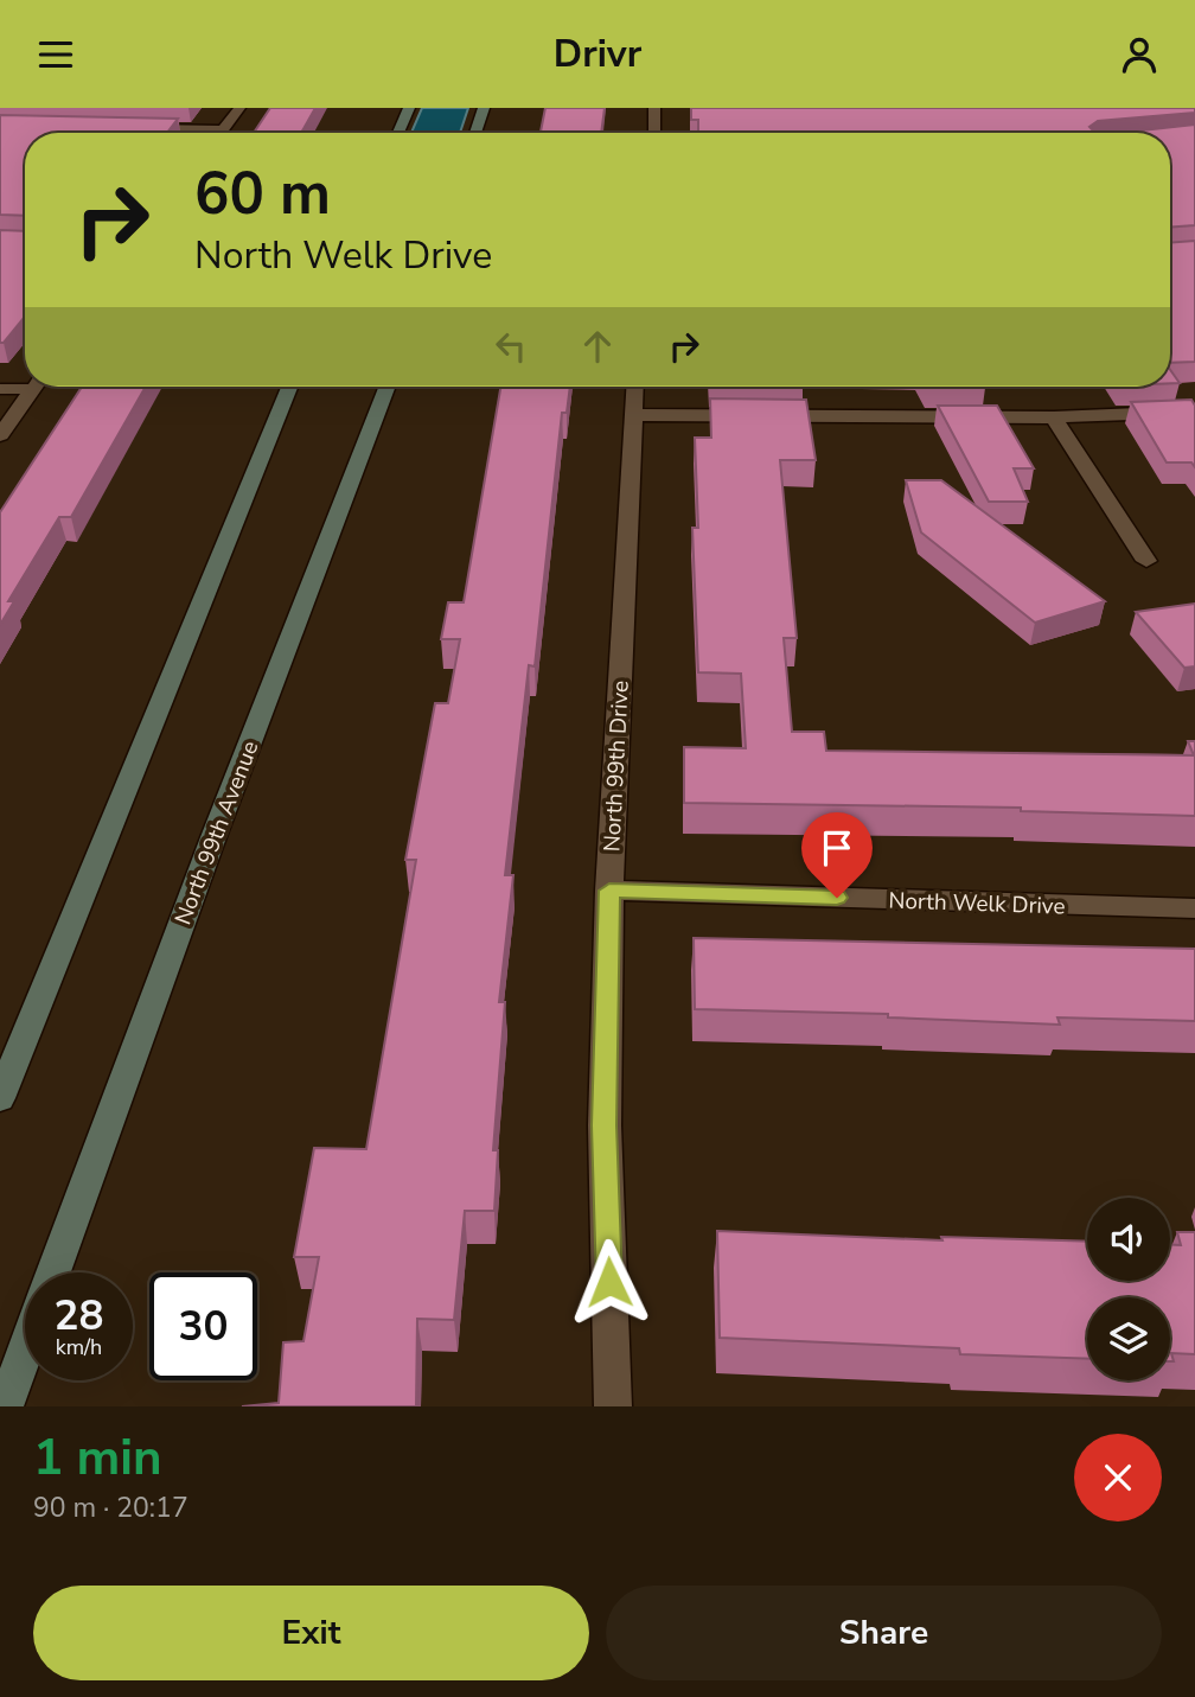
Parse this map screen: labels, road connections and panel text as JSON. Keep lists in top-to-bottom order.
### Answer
{
  "streets": {
    "main road": ["North 99th Avenue"],
    "street": ["North 99th Drive", "North Welk Drive"]
  },
  "crossings": [
    ["North 99th Drive", "North Welk Drive"]
  ],
  "page": {
    "header": "Drivr",
    "turn": ["60 m", "North Welk Drive"],
    "speed": "28 km/h",
    "limit": "30",
    "heading": ["1 min", "90 m · 20:17"],
    "buttons": ["Exit", "Share"]
  }
}
